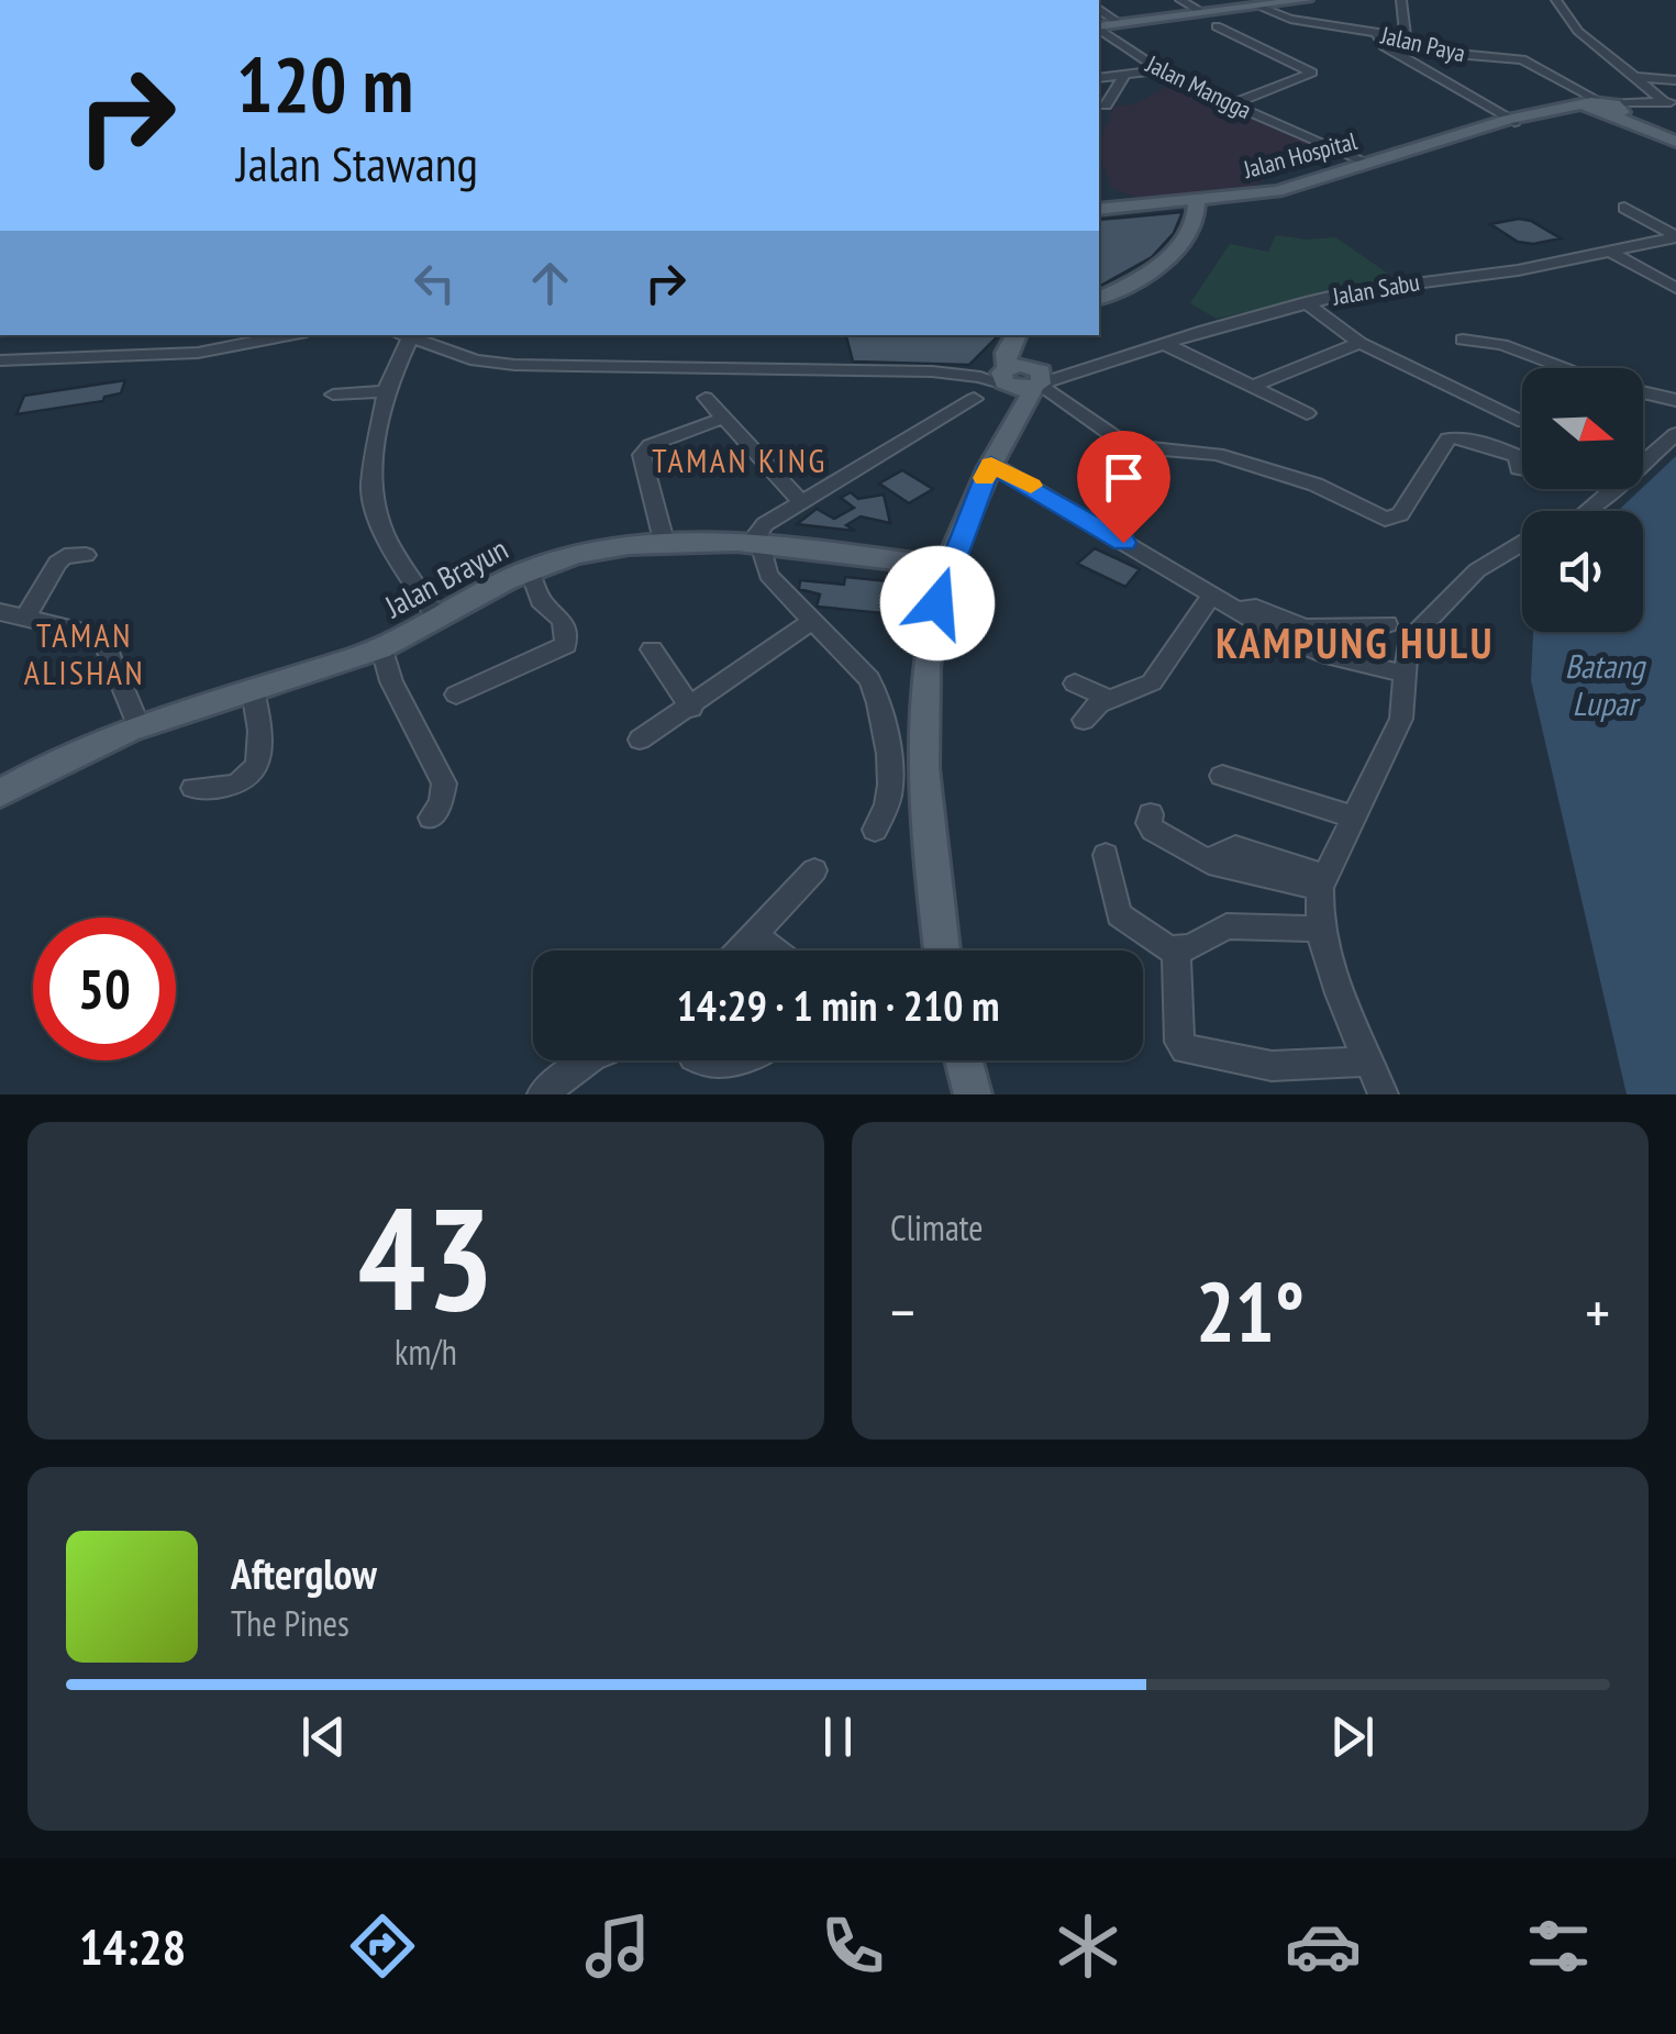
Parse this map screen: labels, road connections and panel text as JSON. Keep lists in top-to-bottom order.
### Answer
{
  "streets": {
    "main road": ["Jalan Hospital", "Jalan Brayun"],
    "street": ["Jalan Paya", "Jalan Mangga", "Jalan Sabu"]
  },
  "crossings": [
    ["Jalan Paya", "Jalan Hospital"],
    ["Jalan Mangga", "Jalan Hospital"]
  ],
  "districts": ["TAMAN KING", "TAMAN ALISHAN", "KAMPUNG HULU"],
  "water": ["Batang Lupar"],
  "north": "right",
  "page": {
    "turn": ["120 m", "Jalan Stawang"],
    "limit": "50",
    "trip": "14:29 · 1 min · 210 m",
    "tile": [
      ["43", "km/h"],
      "Climate"
    ],
    "heat": ["−", "21°", "+"],
    "song": ["Afterglow", "The Pines"],
    "tabs": "14:28"
  }
}
